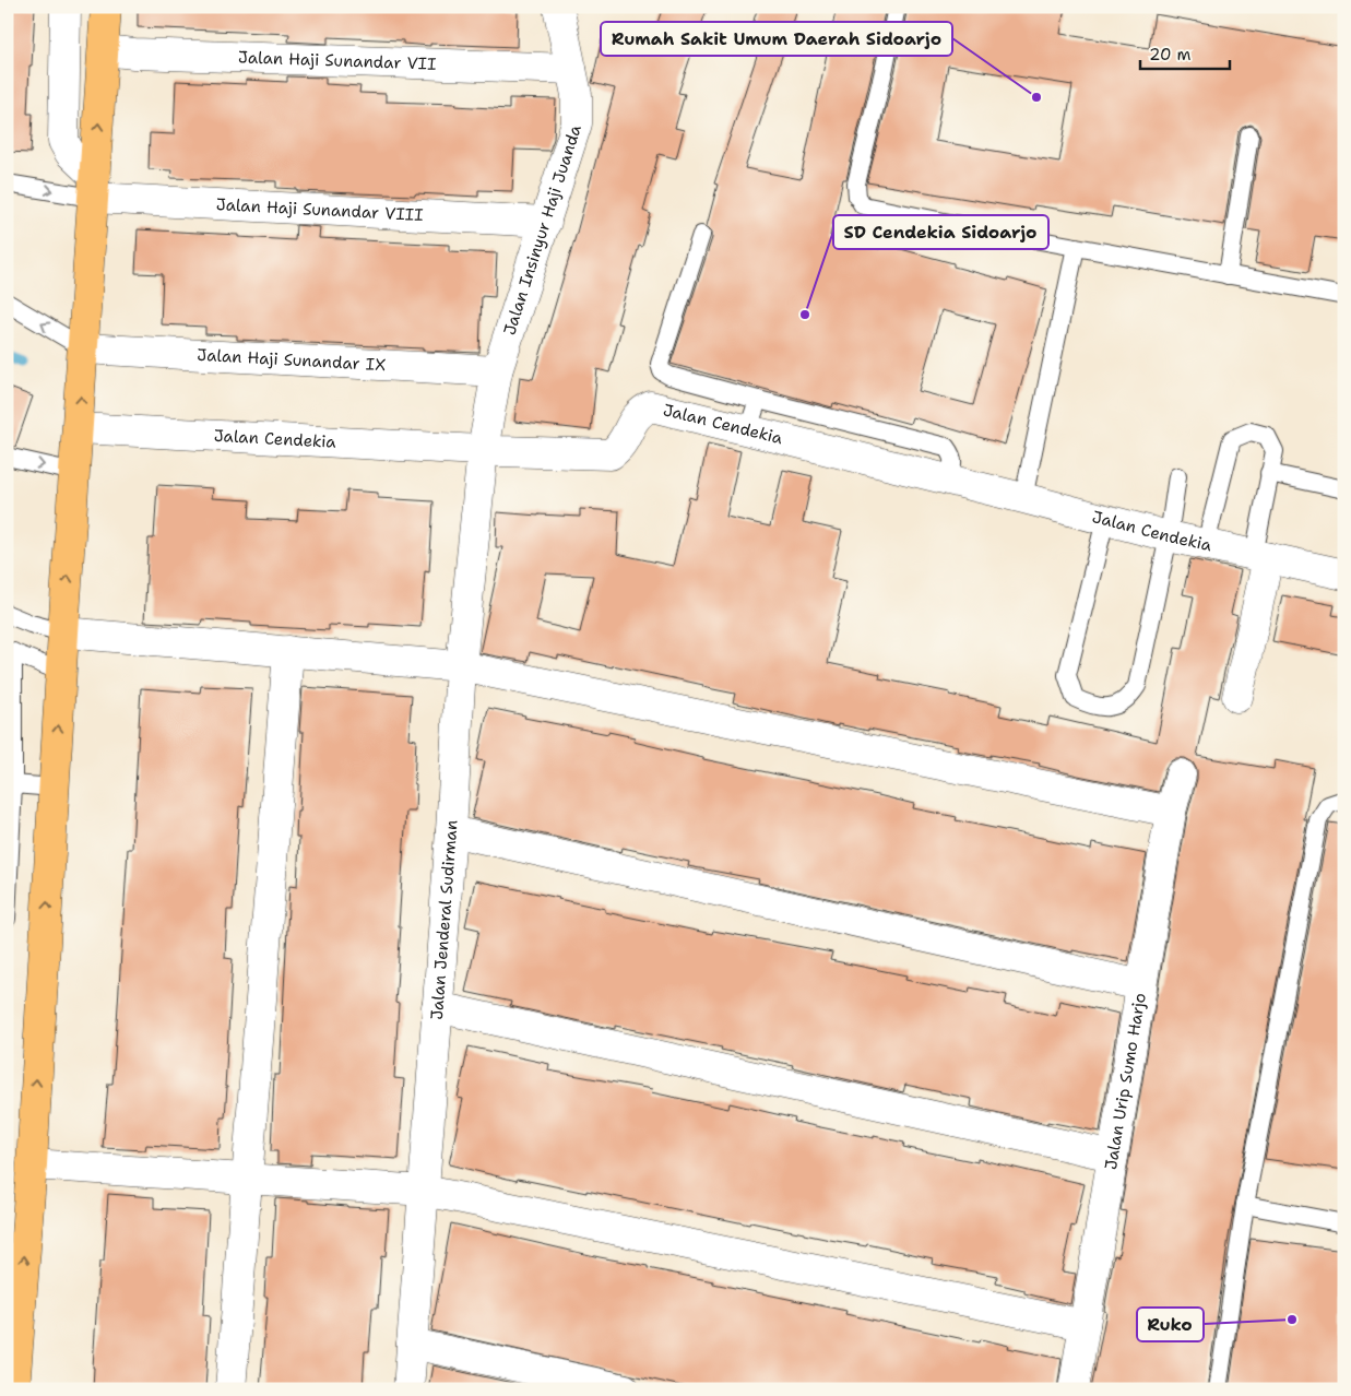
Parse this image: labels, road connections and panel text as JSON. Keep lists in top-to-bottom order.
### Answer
{
  "streets": {
    "street": [
      "Jalan Haji Sunandar VII",
      "Jalan Haji Sunandar VIII",
      "Jalan Insinyur Haji Juanda",
      "Jalan Haji Sunandar IX",
      "Jalan Cendekia",
      "Jalan Jenderal Sudirman",
      "Jalan Urip Sumo Harjo"
    ]
  },
  "crossings": [
    ["Jalan Haji Sunandar VII", "Jalan Insinyur Haji Juanda"],
    ["Jalan Haji Sunandar VIII", "Jalan Insinyur Haji Juanda"],
    ["Jalan Insinyur Haji Juanda", "Jalan Haji Sunandar IX"],
    ["Jalan Insinyur Haji Juanda", "Jalan Cendekia"],
    ["Jalan Insinyur Haji Juanda", "Jalan Jenderal Sudirman"],
    ["Jalan Cendekia", "Jalan Jenderal Sudirman"]
  ],
  "places": ["Rumah Sakit Umum Daerah Sidoarjo", "SD Cendekia Sidoarjo", "Ruko"],
  "scale_bar": "20 m"
}
